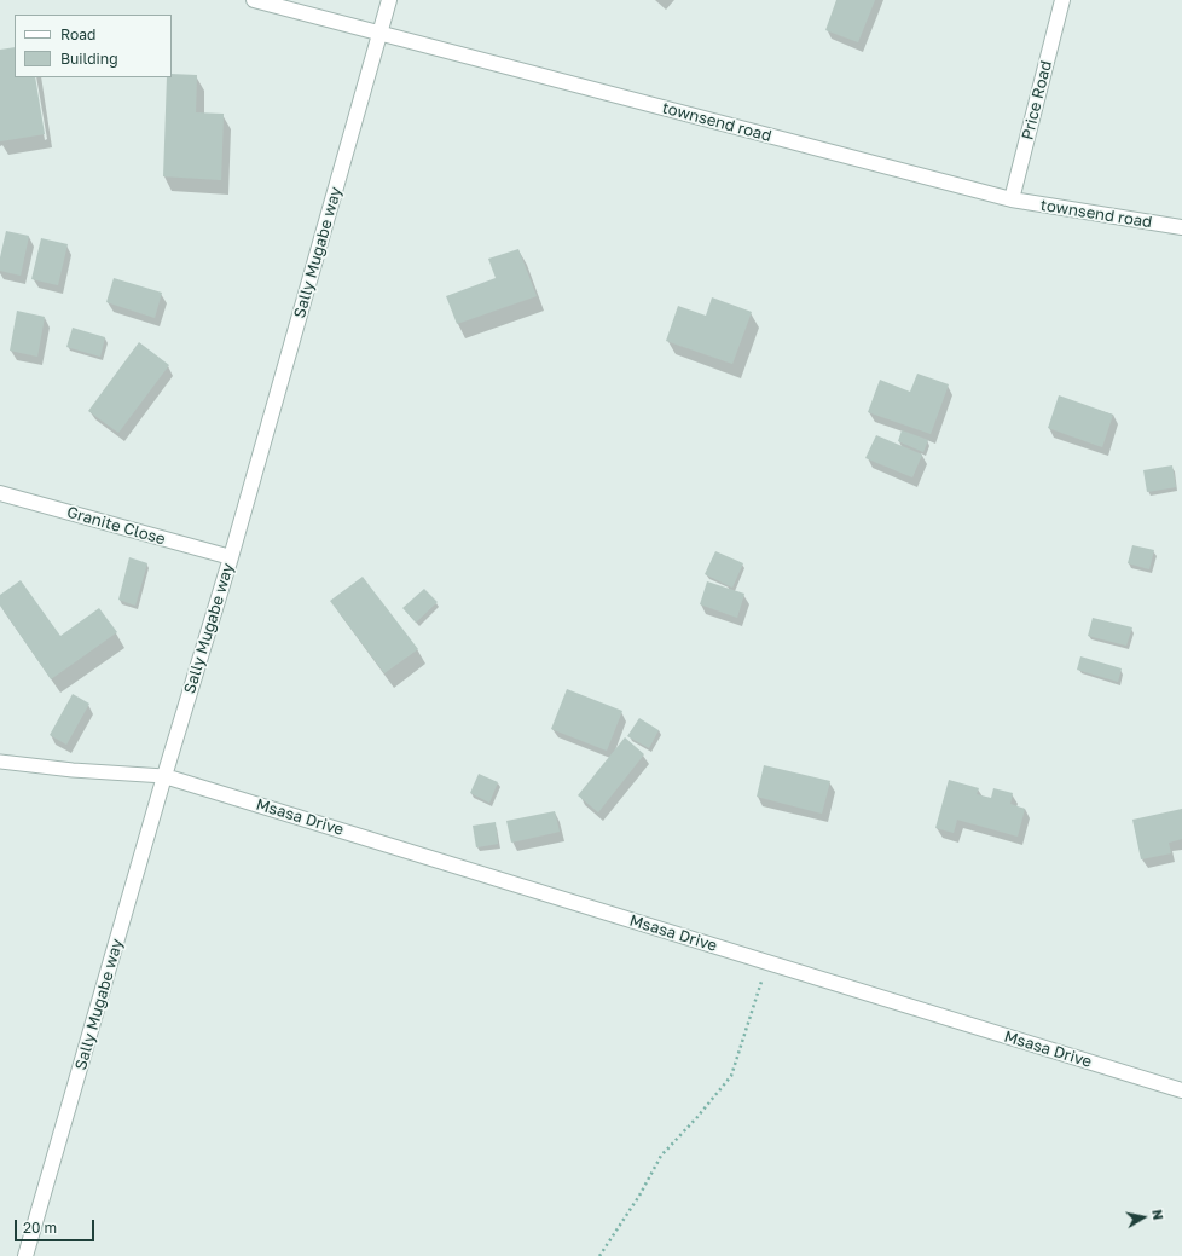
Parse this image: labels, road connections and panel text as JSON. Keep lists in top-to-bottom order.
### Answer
{
  "streets": {
    "street": [
      "Price Road",
      "townsend road",
      "Sally Mugabe way",
      "Granite Close",
      "Msasa Drive"
    ]
  },
  "crossings": [
    ["Price Road", "townsend road"],
    ["townsend road", "Sally Mugabe way"],
    ["Sally Mugabe way", "Granite Close"],
    ["Sally Mugabe way", "Msasa Drive"]
  ],
  "legend": ["Road", "Building"],
  "scale_bar": "20 m",
  "north": "right"
}
